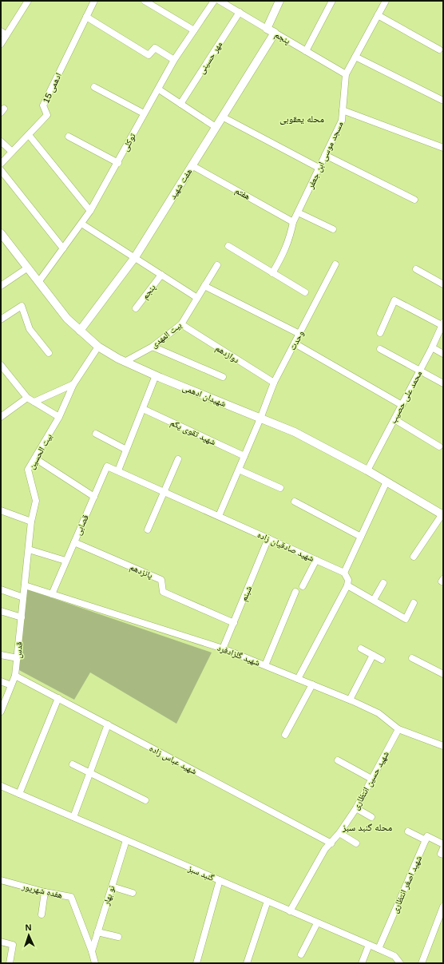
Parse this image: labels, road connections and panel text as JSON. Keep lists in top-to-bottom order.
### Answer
{
  "streets": {
    "street": [
      "پنجم",
      "مهر حسینی",
      "ادهمی 15",
      "توکلی",
      "مسجد موسی ابن جعفر",
      "هفت شهید",
      "هفتم",
      "بیت المهدی",
      "وحدت",
      "دوازدهم",
      "شهیدان ادهمی",
      "محمد علی حصیب",
      "شهید تقوی یکم",
      "بیت الحسین",
      "قصابی",
      "شهید صادقیان زاده",
      "پانزدهم",
      "شبنم",
      "قدس",
      "شهید گلزادفرد",
      "شهید عباس زاده",
      "شهید حسین انتظاری",
      "گنبد سبز",
      "شهید اصغر انتظاری",
      "هفده شهریور",
      "نو بهار"
    ]
  },
  "crossings": [
    ["پنجم", "مهر حسینی"],
    ["پنجم", "مسجد موسی ابن جعفر"],
    ["پنجم", "هفت شهید"],
    ["توکلی", "شهیدان ادهمی"],
    ["مسجد موسی ابن جعفر", "هفتم"],
    ["هفت شهید", "هفتم"],
    ["هفت شهید", "شهیدان ادهمی"],
    ["بیت المهدی", "دوازدهم"],
    ["بیت المهدی", "شهیدان ادهمی"],
    ["وحدت", "دوازدهم"],
    ["وحدت", "شهیدان ادهمی"],
    ["وحدت", "شهید تقوی یکم"],
    ["وحدت", "شهید صادقیان زاده"],
    ["شهیدان ادهمی", "محمد علی حصیب"],
    ["شهیدان ادهمی", "بیت الحسین"],
    ["بیت الحسین", "قدس"],
    ["بیت الحسین", "شهید گلزادفرد"],
    ["قصابی", "شهید صادقیان زاده"],
    ["قصابی", "پانزدهم"],
    ["قصابی", "شهید گلزادفرد"],
    ["شهید صادقیان زاده", "شبنم"],
    ["پانزدهم", "شبنم"],
    ["شبنم", "شهید گلزادفرد"],
    ["قدس", "شهید گلزادفرد"],
    ["قدس", "شهید عباس زاده"],
    ["شهید گلزادفرد", "شهید حسین انتظاری"],
    ["شهید عباس زاده", "شهید حسین انتظاری"],
    ["شهید حسین انتظاری", "گنبد سبز"],
    ["گنبد سبز", "شهید اصغر انتظاری"],
    ["گنبد سبز", "نو بهار"],
    ["هفده شهریور", "نو بهار"]
  ],
  "districts": ["محله یعقوبی", "محله گنبد سبز"],
  "north": "top"
}
